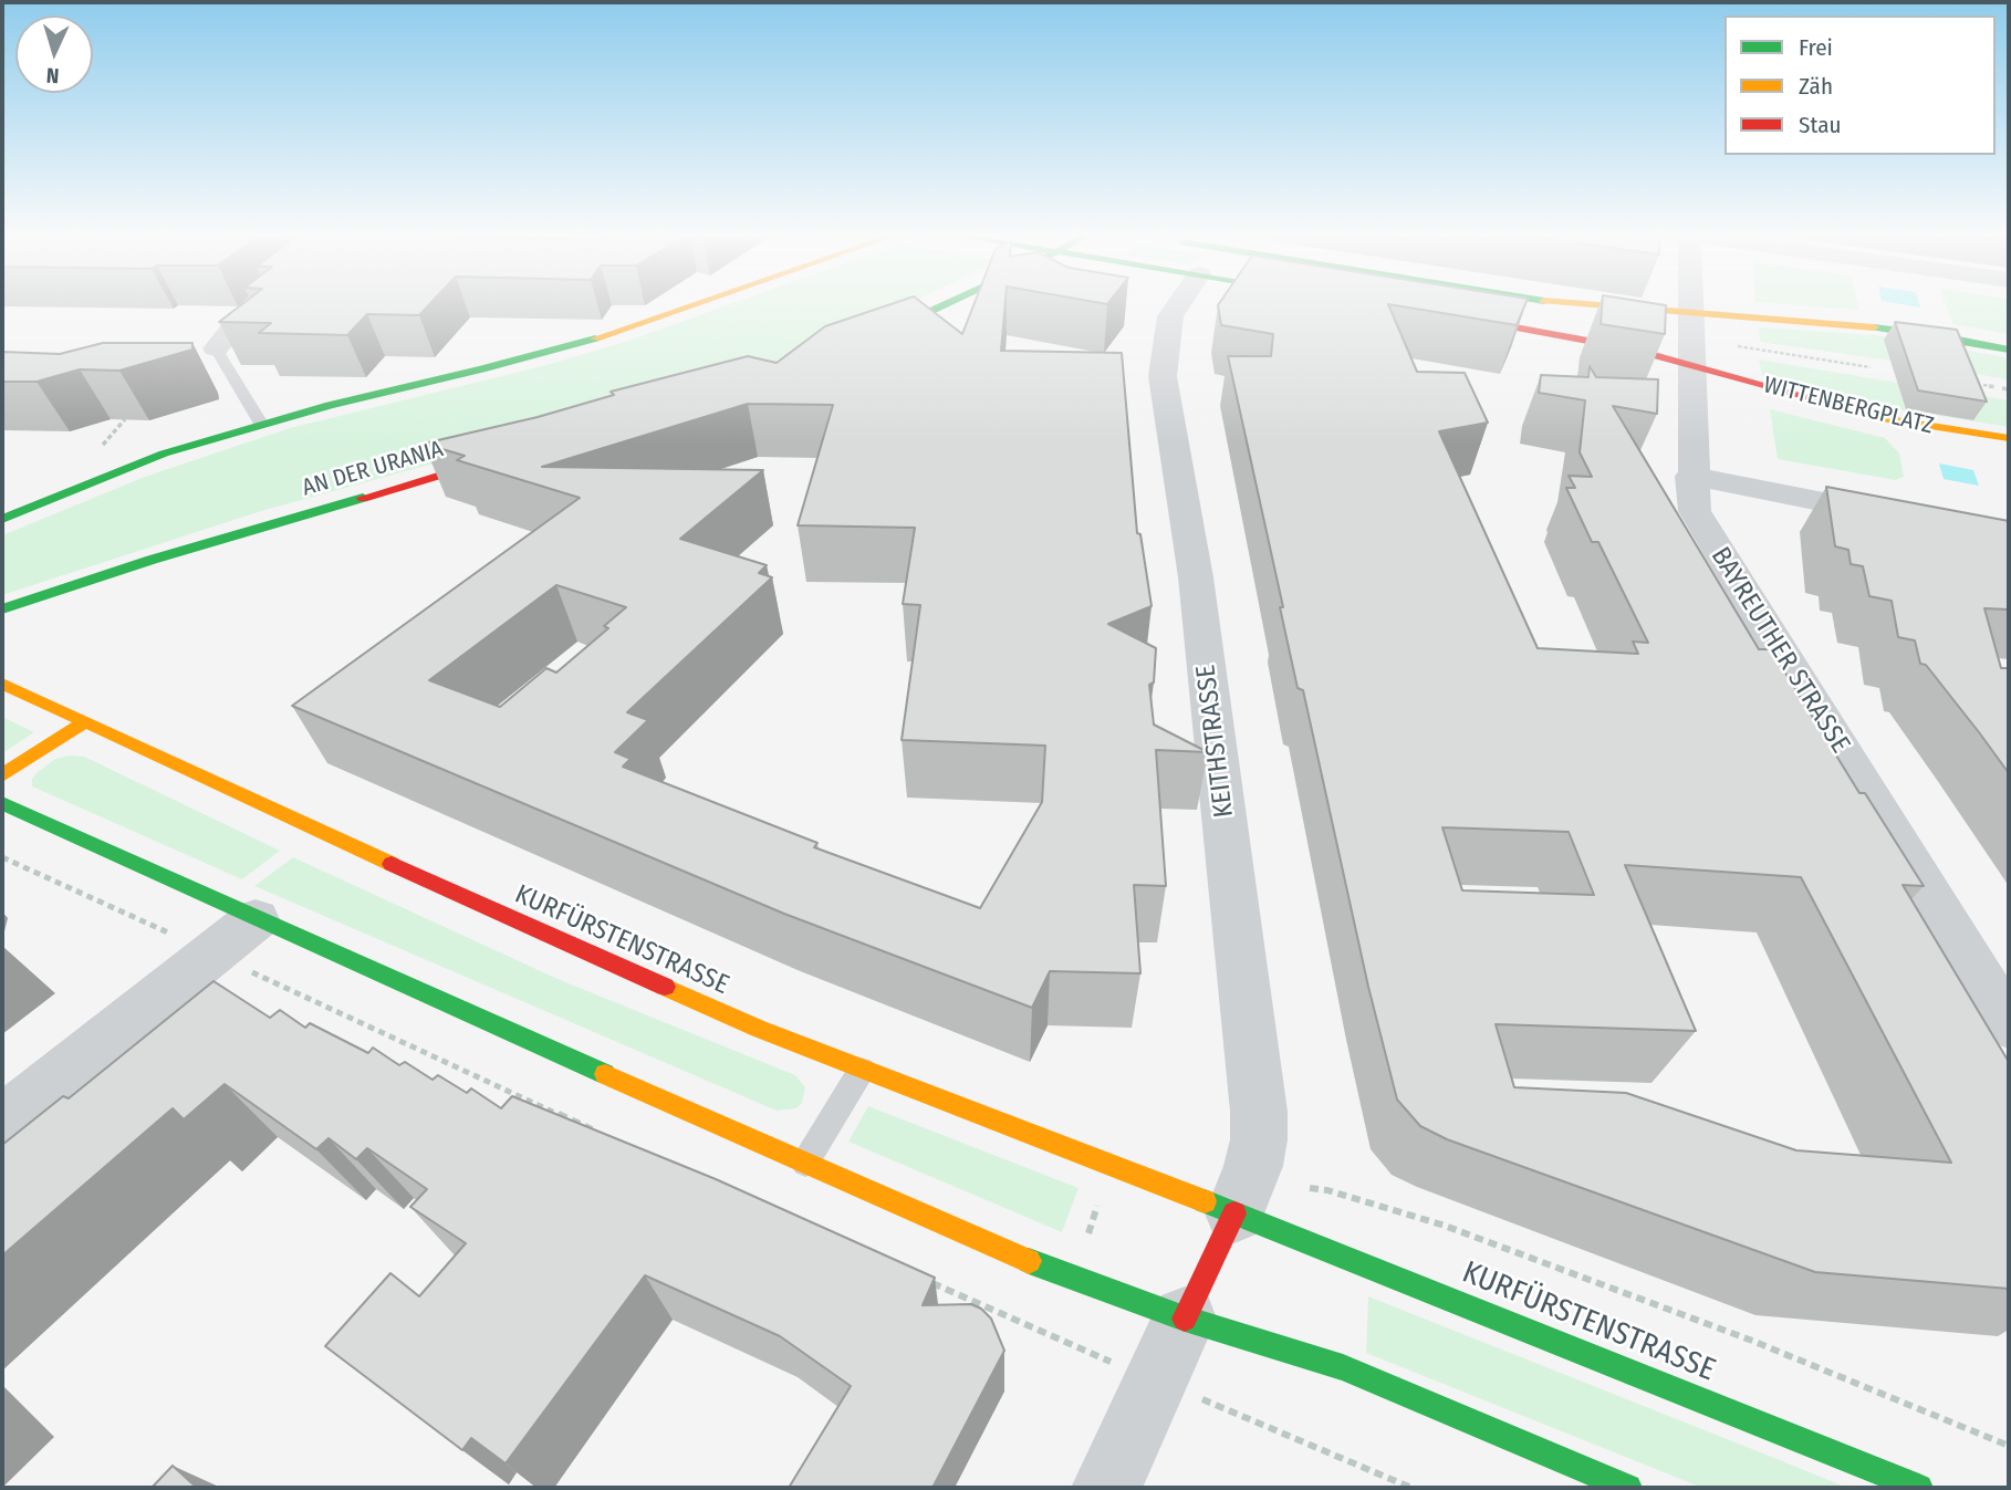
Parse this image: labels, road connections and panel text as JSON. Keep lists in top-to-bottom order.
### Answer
{
  "streets": {
    "main road": ["WITTENBERGPLATZ", "AN DER URANIA", "KURFÜRSTENSTRASSE"],
    "street": ["BAYREUTHER STRASSE", "KEITHSTRASSE"]
  },
  "crossings": [
    ["WITTENBERGPLATZ", "BAYREUTHER STRASSE"],
    ["KEITHSTRASSE", "KURFÜRSTENSTRASSE"]
  ],
  "legend": ["Frei", "Zäh", "Stau"],
  "north": "bottom"
}
